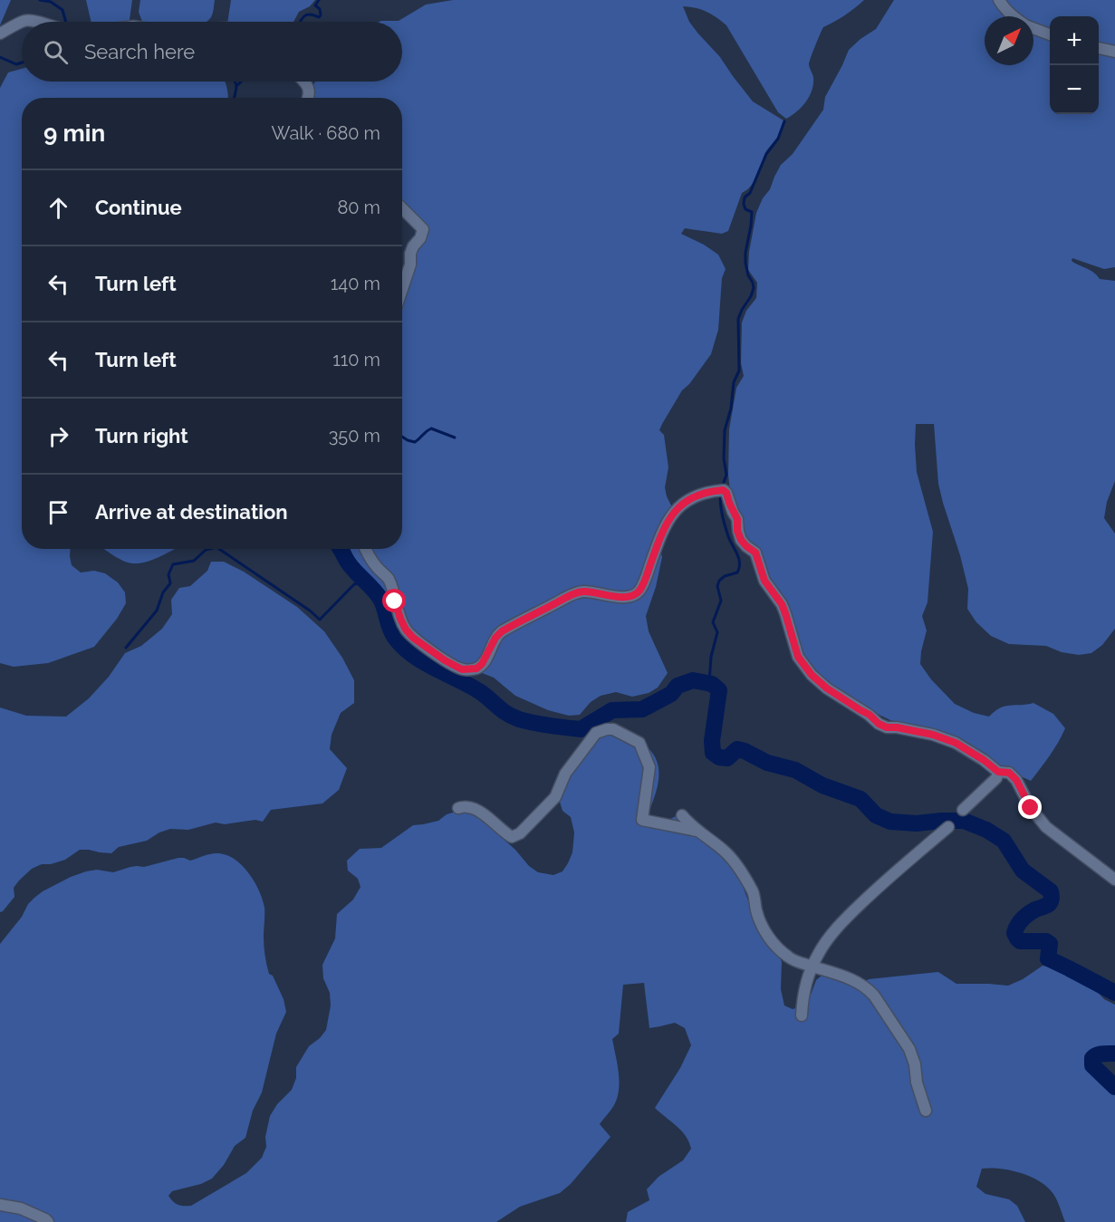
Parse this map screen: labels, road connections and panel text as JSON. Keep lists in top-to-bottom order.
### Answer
{
  "north": "top right",
  "page": {
    "map_buttons": ["+", "−"],
    "search": "Search here",
    "heading": ["9 min", "Walk · 680 m"],
    "list": [
      ["Continue", "80 m"],
      ["Turn left", "140 m"],
      ["Turn left", "110 m"],
      ["Turn right", "350 m"],
      "Arrive at destination"
    ]
  }
}
